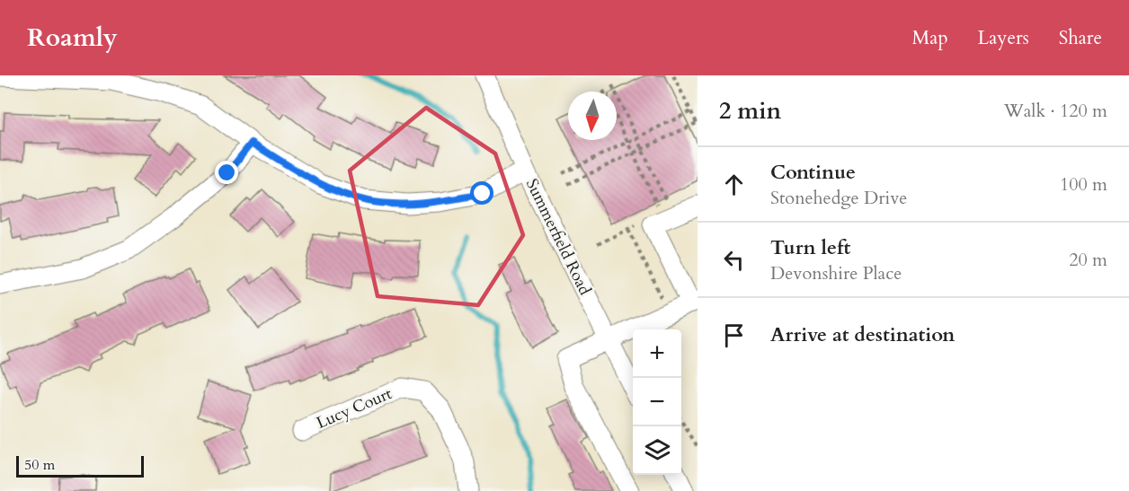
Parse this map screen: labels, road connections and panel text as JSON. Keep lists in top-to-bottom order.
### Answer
{
  "streets": {
    "street": ["Summerfield Road", "Lucy Court"]
  },
  "scale_bar": "50 m",
  "north": "bottom",
  "page": {
    "header": "Roamly",
    "nav": ["Map", "Layers", "Share"],
    "heading": ["2 min", "Walk · 120 m"],
    "list": [
      ["Continue", "Stonehedge Drive", "100 m"],
      ["Turn left", "Devonshire Place", "20 m"],
      "Arrive at destination"
    ],
    "map_buttons": ["+", "−"],
    "scale": "50 m"
  }
}
